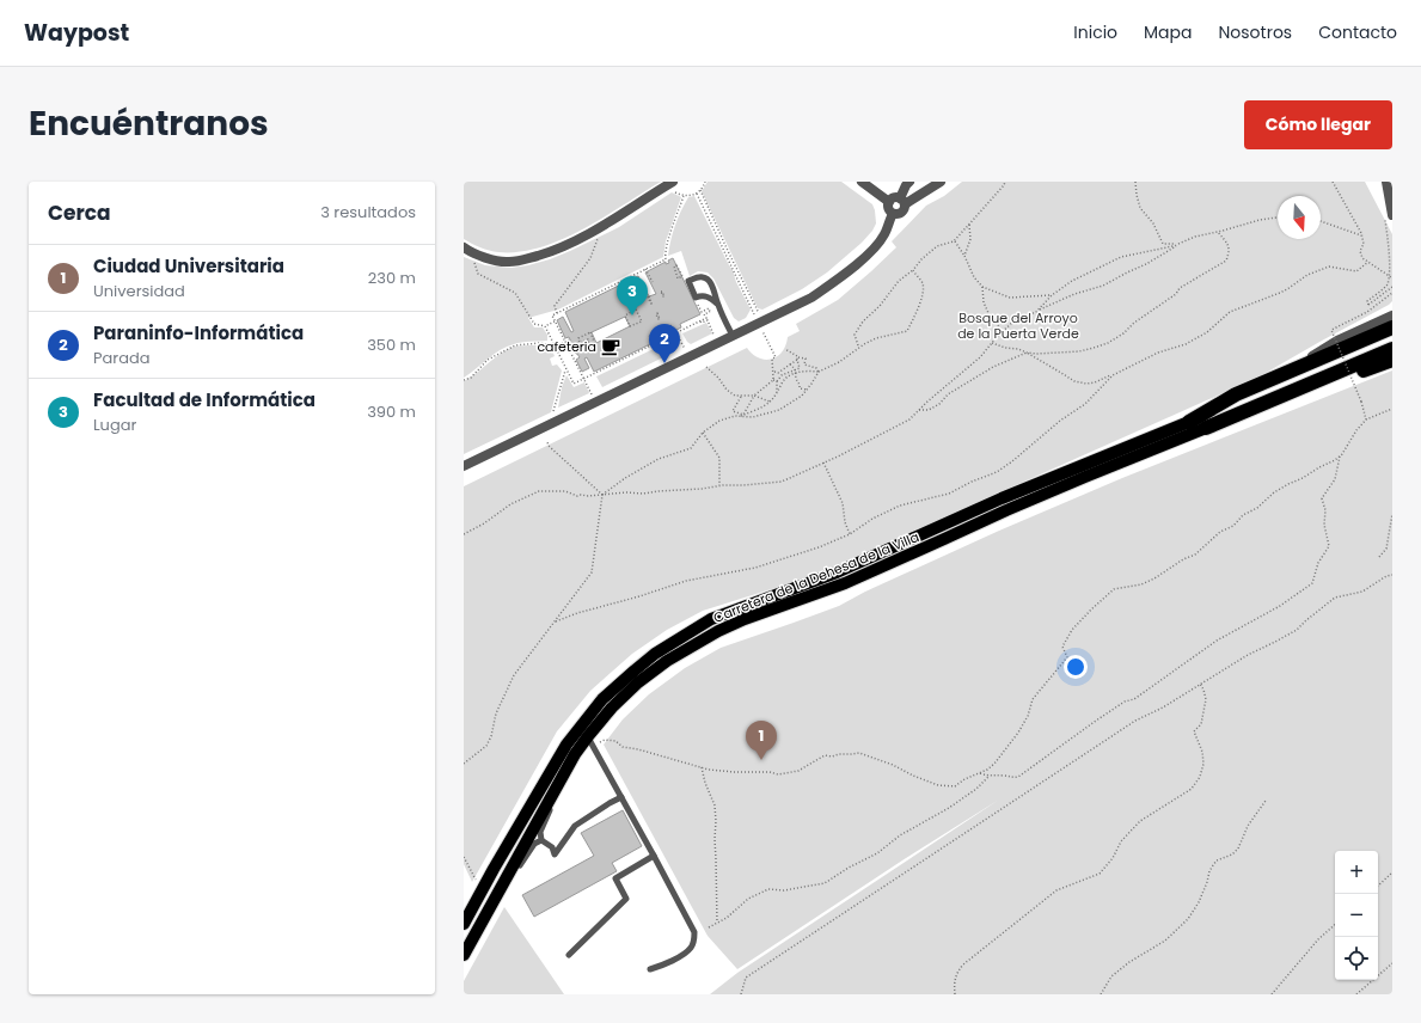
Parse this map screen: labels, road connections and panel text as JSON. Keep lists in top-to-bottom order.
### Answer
{
  "streets": {
    "main road": ["Carretera de la Dehesa de la Villa"]
  },
  "parks": ["Bosque del Arroyo de la Puerta Verde"],
  "places": {
    "cafe": ["cafeteria"]
  },
  "north": "bottom",
  "page": {
    "header": "Waypost",
    "nav": [
      "Inicio",
      "Mapa",
      "Nosotros",
      "Contacto"
    ],
    "title": "Encuéntranos",
    "buttons": "Cómo llegar",
    "heading": ["Cerca", "3 resultados"],
    "list": [
      {
        "mark": "1",
        "name": "Ciudad Universitaria",
        "note": "Universidad",
        "value": "230 m"
      },
      {
        "mark": "2",
        "name": "Paraninfo-Informática",
        "note": "Parada",
        "value": "350 m"
      },
      {
        "mark": "3",
        "name": "Facultad de Informática",
        "note": "Lugar",
        "value": "390 m"
      }
    ],
    "pins": ["3", "2", "1"],
    "map_buttons": ["+", "−"]
  }
}
